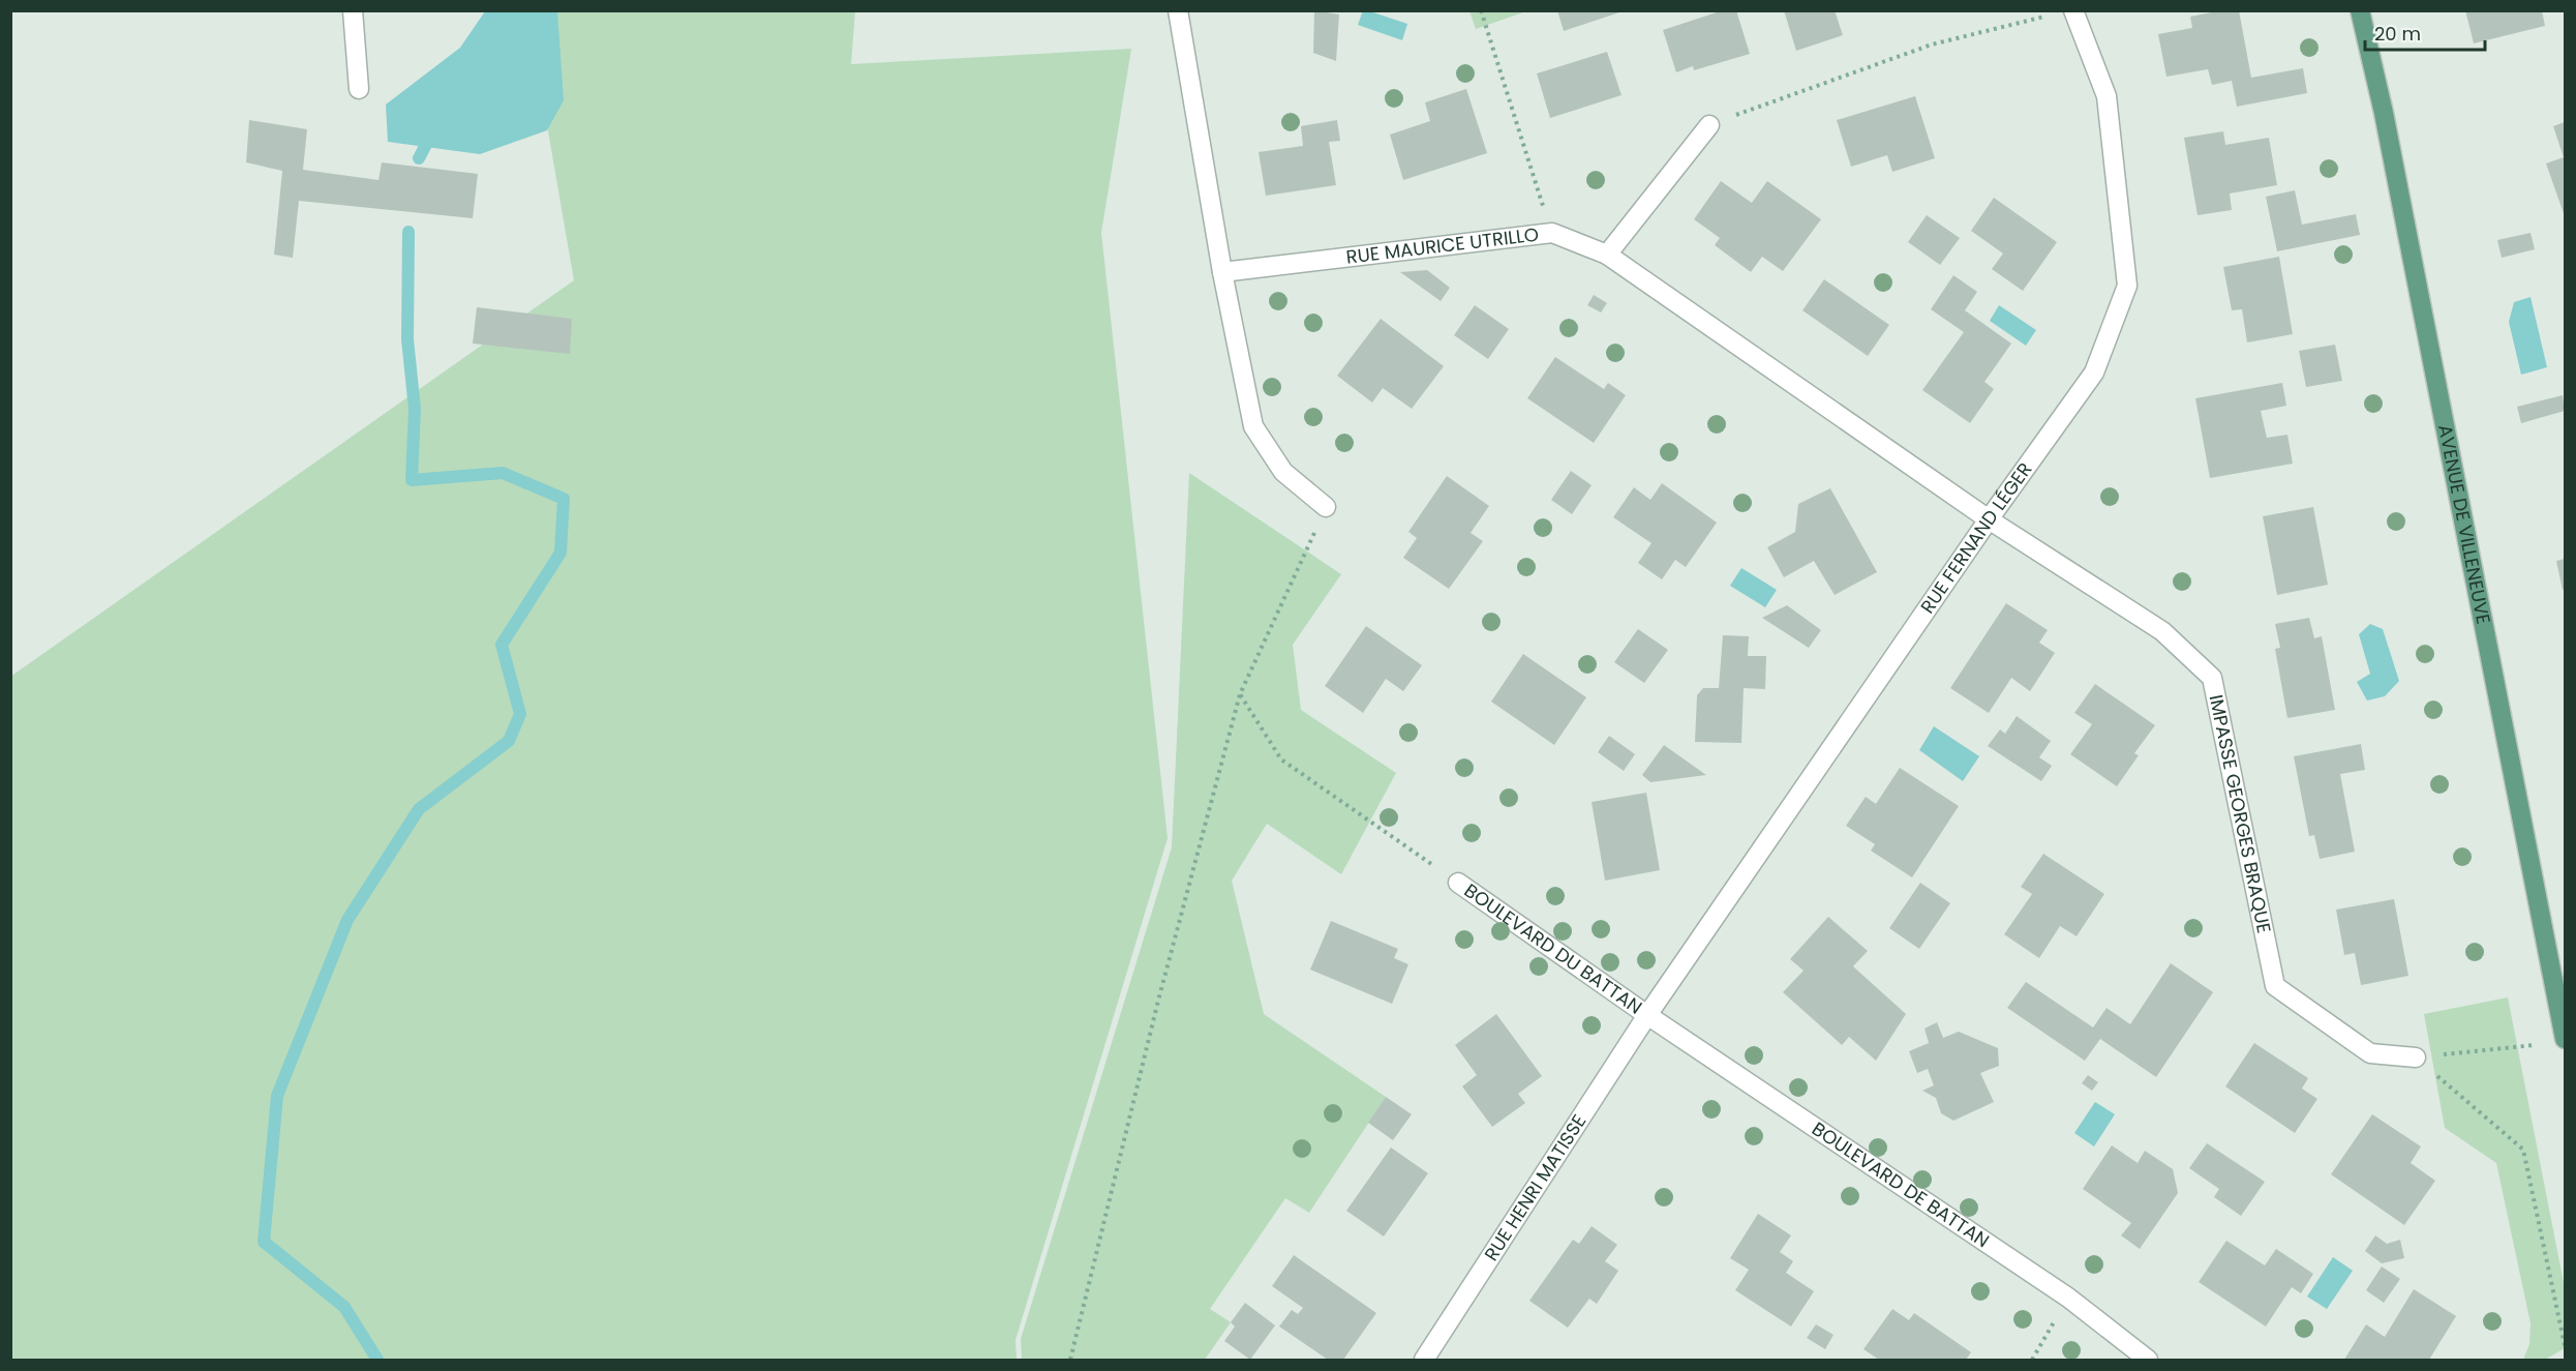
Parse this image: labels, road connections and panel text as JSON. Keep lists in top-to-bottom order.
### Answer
{
  "streets": {
    "main road": ["AVENUE DE VILLENEUVE"],
    "street": [
      "RUE MAURICE UTRILLO",
      "RUE FERNAND LÉGER",
      "IMPASSE GEORGES BRAQUE",
      "BOULEVARD DU BATTAN",
      "BOULEVARD DE BATTAN",
      "RUE HENRI MATISSE"
    ]
  },
  "crossings": [
    ["RUE MAURICE UTRILLO", "RUE FERNAND LÉGER"],
    ["RUE MAURICE UTRILLO", "IMPASSE GEORGES BRAQUE"],
    ["RUE FERNAND LÉGER", "IMPASSE GEORGES BRAQUE"],
    ["RUE FERNAND LÉGER", "BOULEVARD DU BATTAN"],
    ["RUE FERNAND LÉGER", "BOULEVARD DE BATTAN"],
    ["RUE FERNAND LÉGER", "RUE HENRI MATISSE"],
    ["BOULEVARD DU BATTAN", "BOULEVARD DE BATTAN"],
    ["BOULEVARD DU BATTAN", "RUE HENRI MATISSE"],
    ["BOULEVARD DE BATTAN", "RUE HENRI MATISSE"]
  ],
  "scale_bar": "20 m"
}
